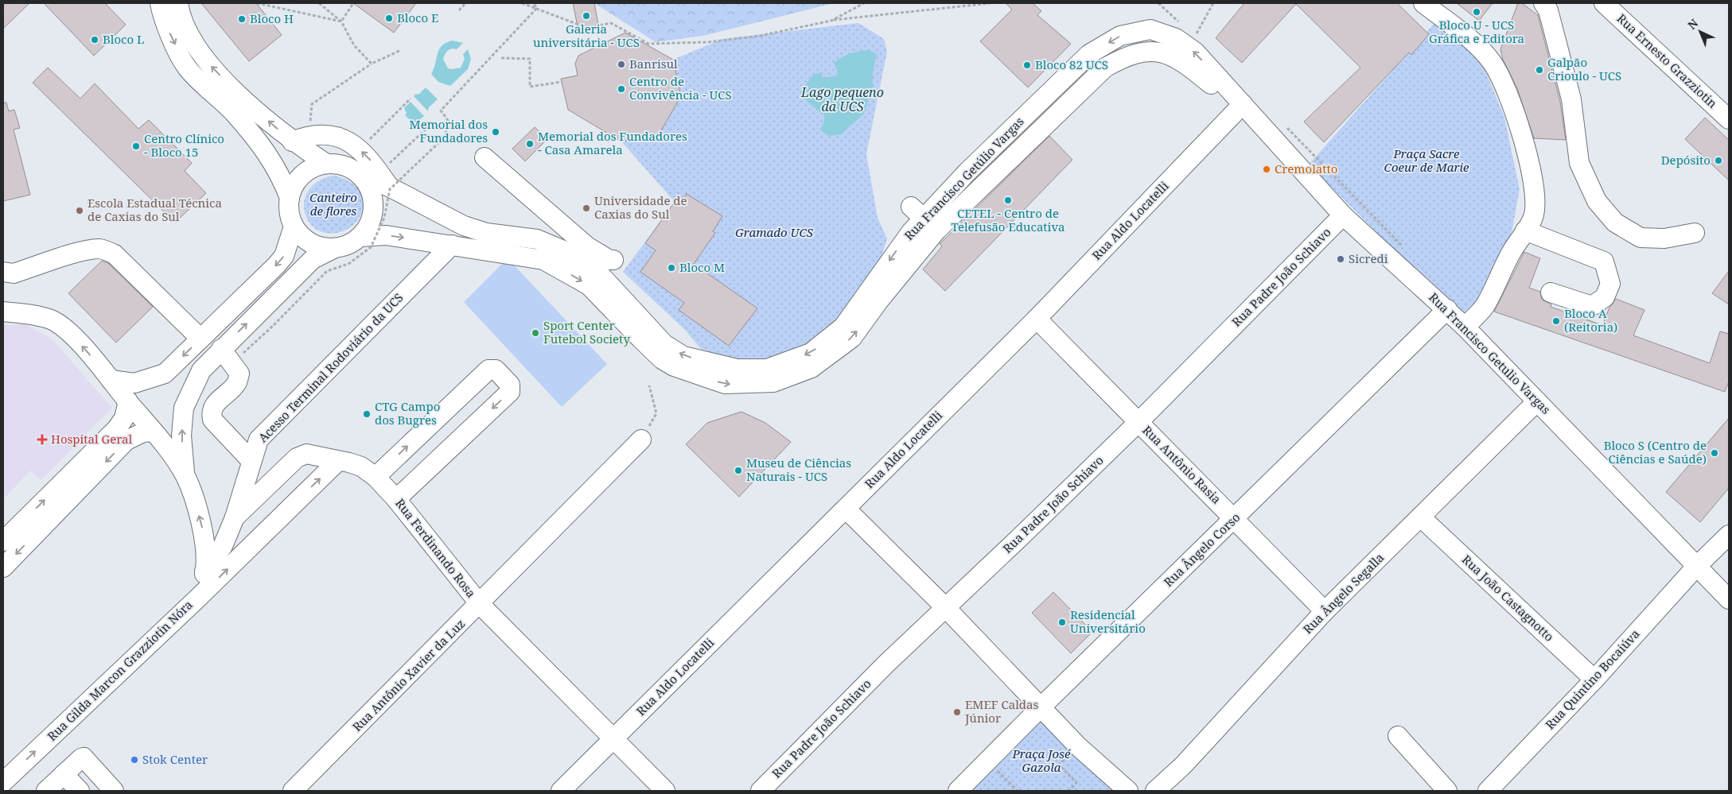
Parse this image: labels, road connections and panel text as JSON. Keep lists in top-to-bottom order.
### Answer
{
  "streets": {
    "street": [
      "Rua Ernesto Grazziotin",
      "Rua Francisco Getúlio Vargas",
      "Rua Aldo Locatelli",
      "Rua Padre João Schiavo",
      "Rua Francisco Getulio Vargas",
      "Acesso Terminal Rodoviário da UCS",
      "Rua Antônio Rasia",
      "Rua Ferdinando Rosa",
      "Rua Ângelo Corso",
      "Rua Ângelo Segalla",
      "Rua João Castagnotto",
      "Rua Gilda Marcon Grazziotin Nóra",
      "Rua Antônio Xavier da Luz",
      "Rua Quintino Bocaiúva"
    ]
  },
  "crossings": [
    ["Rua Francisco Getúlio Vargas", "Rua Francisco Getulio Vargas"],
    ["Rua Francisco Getúlio Vargas", "Acesso Terminal Rodoviário da UCS"],
    ["Rua Aldo Locatelli", "Rua Francisco Getulio Vargas"],
    ["Rua Aldo Locatelli", "Rua Antônio Rasia"],
    ["Rua Aldo Locatelli", "Rua Ferdinando Rosa"],
    ["Rua Padre João Schiavo", "Rua Francisco Getulio Vargas"],
    ["Rua Padre João Schiavo", "Rua Antônio Rasia"],
    ["Rua Francisco Getulio Vargas", "Rua Ângelo Corso"],
    ["Rua Francisco Getulio Vargas", "Rua Ângelo Segalla"],
    ["Rua Francisco Getulio Vargas", "Rua Quintino Bocaiúva"],
    ["Acesso Terminal Rodoviário da UCS", "Rua Ferdinando Rosa"],
    ["Acesso Terminal Rodoviário da UCS", "Rua Gilda Marcon Grazziotin Nóra"],
    ["Rua Antônio Rasia", "Rua Ângelo Corso"],
    ["Rua Antônio Rasia", "Rua Ângelo Segalla"],
    ["Rua Ferdinando Rosa", "Rua Antônio Xavier da Luz"],
    ["Rua Ângelo Segalla", "Rua João Castagnotto"],
    ["Rua João Castagnotto", "Rua Quintino Bocaiúva"]
  ],
  "water": ["Lago pequeno da UCS"],
  "parks": [
    "Praça Sacre Coeur de Marie",
    "Canteiro de flores",
    "Gramado UCS",
    "Praça José Gazola"
  ],
  "places": {
    "other": [
      "Bloco U - UCS Gráfica e Editora",
      "Galeria universitária - UCS",
      "Bloco E",
      "Bloco H",
      "Bloco L",
      "Banrisul",
      "Bloco 82 UCS",
      "Galpão Crioulo - UCS",
      "Centro de Convivência - UCS",
      "Memorial dos Fundadores",
      "Memorial dos Fundadores - Casa Amarela",
      "Centro Clínico - Bloco 15",
      "Depósito",
      "Cremolatto",
      "CETEL - Centro de Telefusão Educativa",
      "Universidade de Caxias do Sul",
      "Escola Estadual Técnica de Caxias do Sul",
      "Sicredi",
      "Bloco M",
      "Bloco A (Reitoria)",
      "Sport Center Futebol Society",
      "CTG Campo dos Bugres",
      "Bloco S (Centro de Ciências e Saúde)",
      "Museu de Ciências Naturais - UCS",
      "Residencial Universitário",
      "EMEF Caldas Júnior",
      "Stok Center"
    ],
    "health": ["Hospital Geral"]
  },
  "north": "top left"
}
